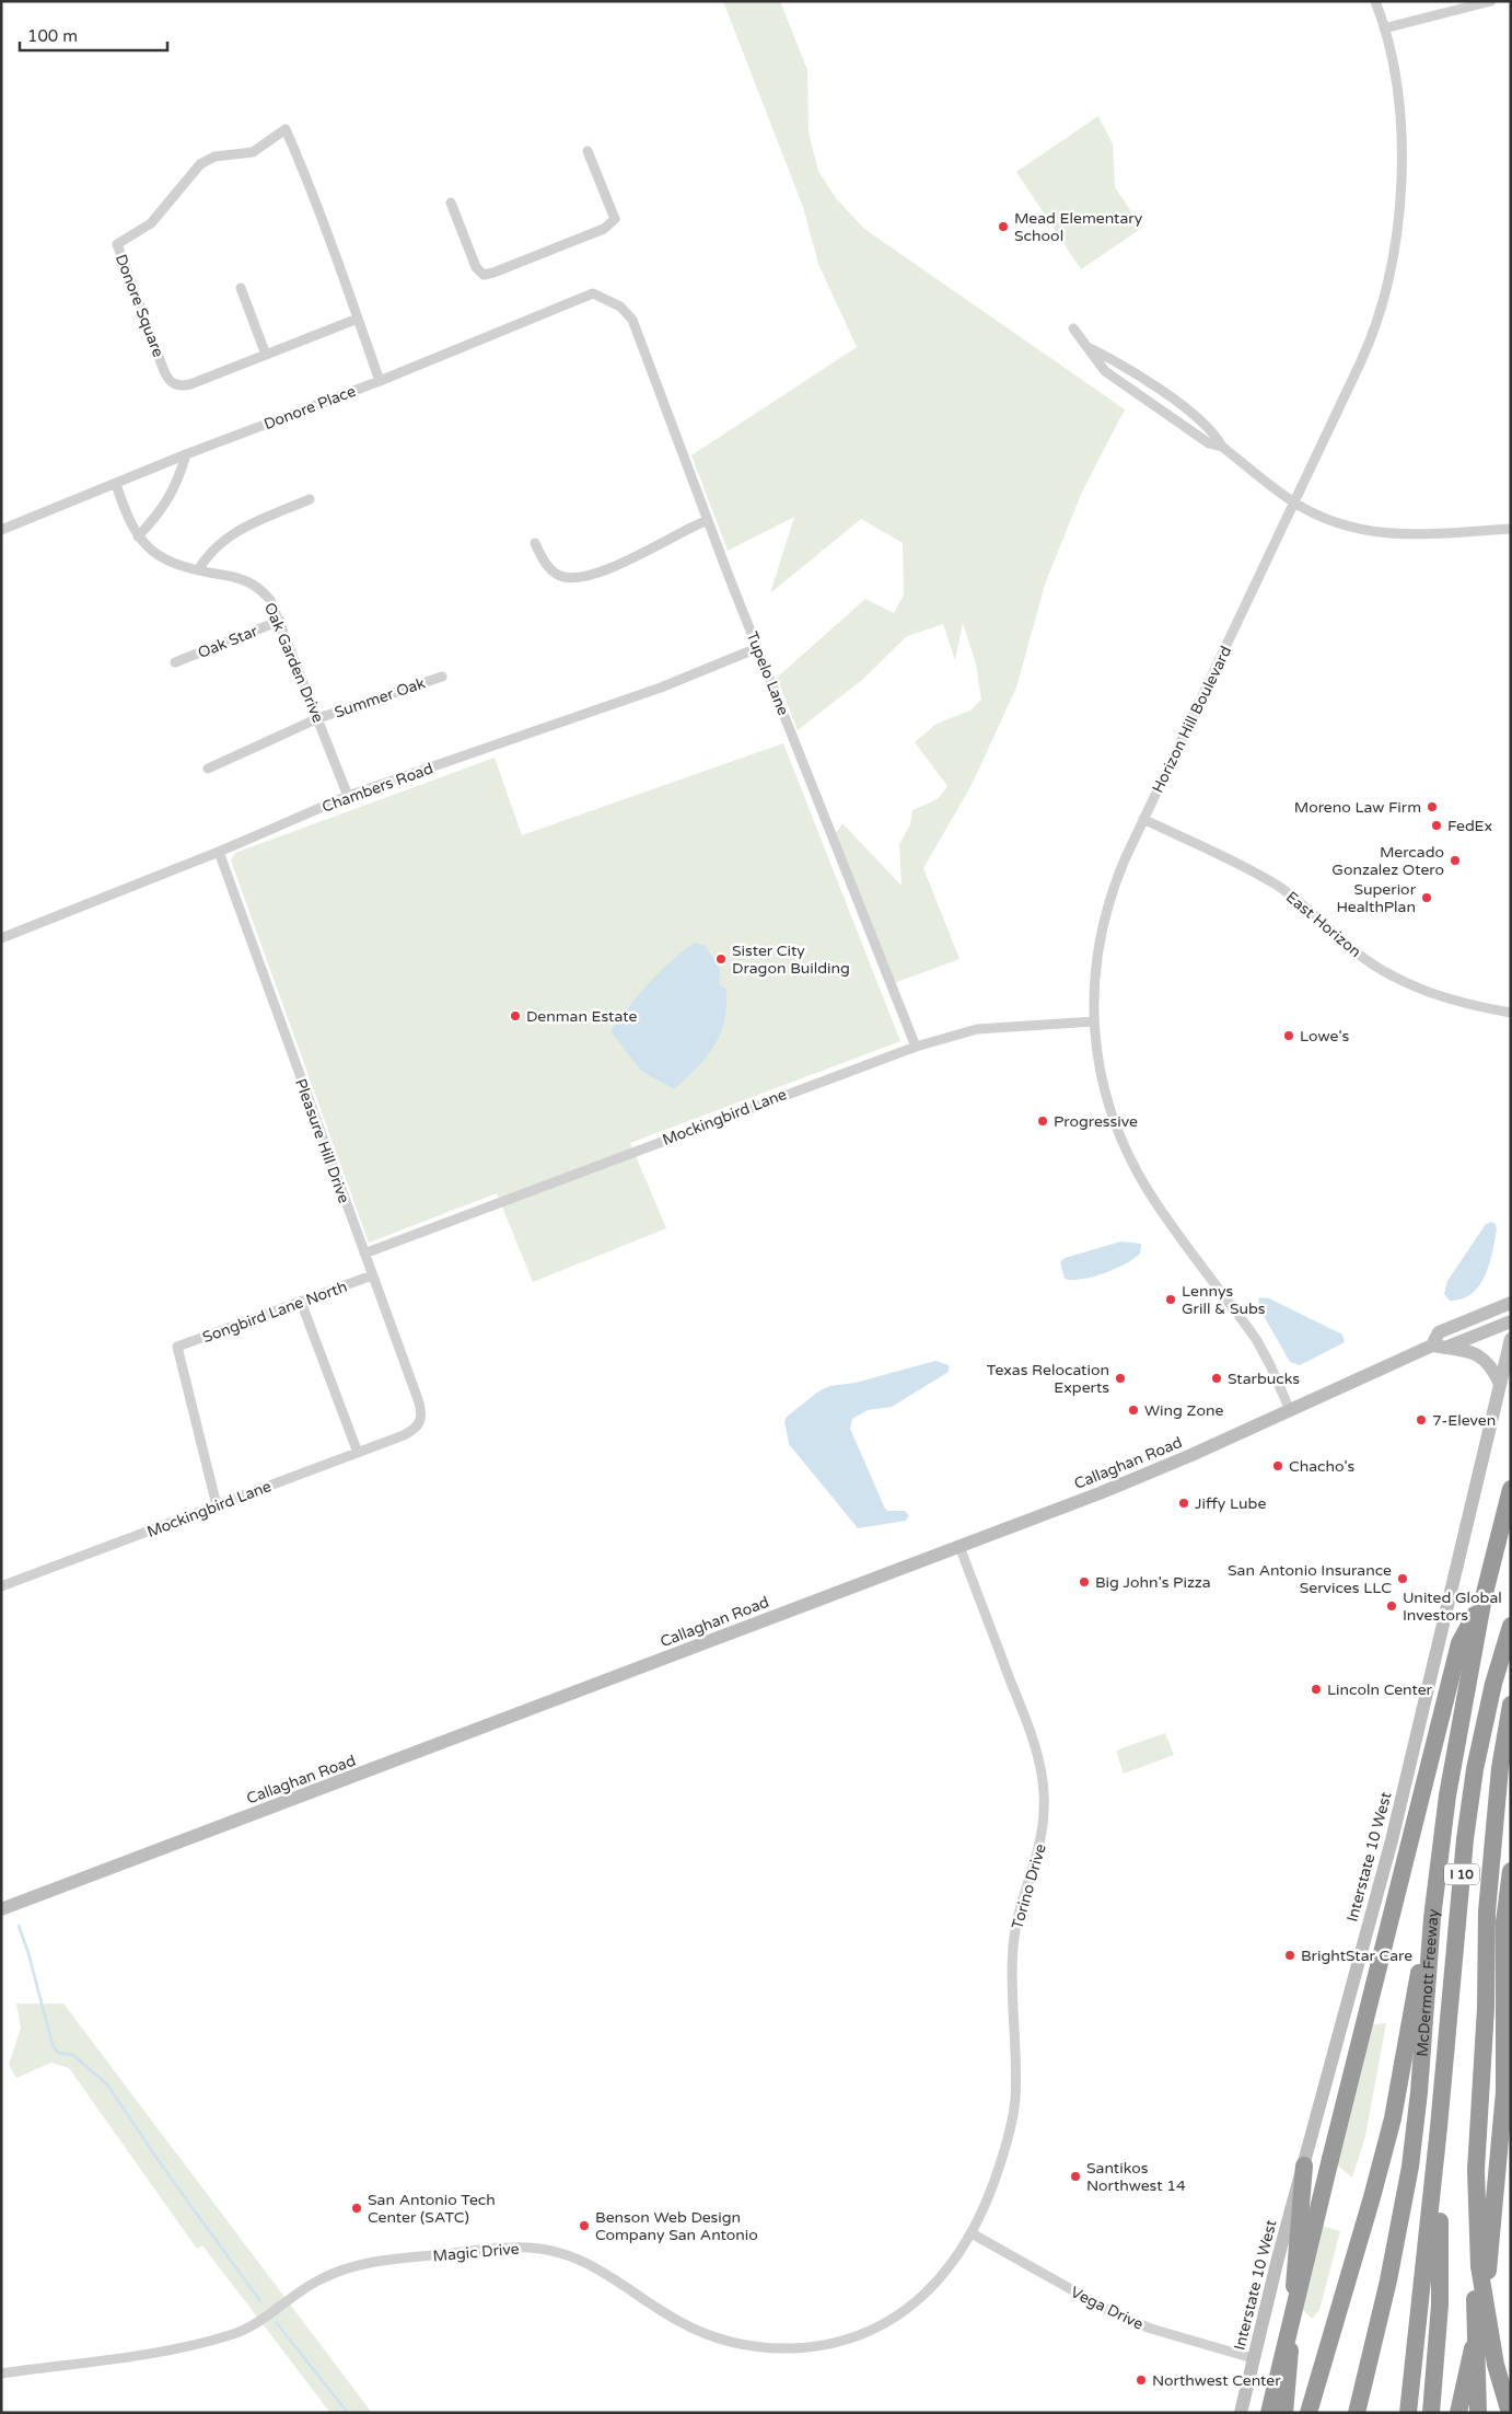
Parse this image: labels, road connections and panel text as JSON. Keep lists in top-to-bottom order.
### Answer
{
  "streets": {
    "highway": ["I 10", "McDermott Freeway"],
    "main road": ["Callaghan Road", "Interstate 10 West"],
    "street": [
      "Donore Square",
      "Donore Place",
      "Oak Star",
      "Oak Garden Drive",
      "Tupelo Lane",
      "Summer Oak",
      "Horizon Hill Boulevard",
      "Chambers Road",
      "East Horizon",
      "Mockingbird Lane",
      "Pleasure Hill Drive",
      "Songbird Lane North",
      "Torino Drive",
      "Magic Drive",
      "Vega Drive"
    ]
  },
  "crossings": [
    ["Donore Square", "Donore Place"],
    ["Donore Place", "Oak Garden Drive"],
    ["Donore Place", "Tupelo Lane"],
    ["Oak Star", "Oak Garden Drive"],
    ["Oak Garden Drive", "Summer Oak"],
    ["Oak Garden Drive", "Chambers Road"],
    ["Tupelo Lane", "Chambers Road"],
    ["Tupelo Lane", "Mockingbird Lane"],
    ["Horizon Hill Boulevard", "East Horizon"],
    ["Horizon Hill Boulevard", "Mockingbird Lane"],
    ["Horizon Hill Boulevard", "Callaghan Road"],
    ["Chambers Road", "Pleasure Hill Drive"],
    ["Mockingbird Lane", "Pleasure Hill Drive"],
    ["Mockingbird Lane", "Songbird Lane North"],
    ["Pleasure Hill Drive", "Songbird Lane North"],
    ["Callaghan Road", "Torino Drive"],
    ["Interstate 10 West", "Vega Drive"],
    ["Torino Drive", "Magic Drive"],
    ["Torino Drive", "Vega Drive"],
    ["Magic Drive", "Vega Drive"]
  ],
  "places": [
    "Mead Elementary School",
    "Moreno Law Firm",
    "FedEx",
    "Mercado Gonzalez Otero",
    "Superior HealthPlan",
    "Sister City Dragon Building",
    "Denman Estate",
    "Lowe's",
    "Progressive",
    "Lennys Grill & Subs",
    "Texas Relocation Experts",
    "Starbucks",
    "Wing Zone",
    "7-Eleven",
    "Chacho's",
    "Jiffy Lube",
    "San Antonio Insurance Services LLC",
    "Big John's Pizza",
    "United Global Investors",
    "Lincoln Center",
    "BrightStar Care",
    "Santikos Northwest 14",
    "San Antonio Tech Center (SATC)",
    "Benson Web Design Company San Antonio",
    "Northwest Center"
  ],
  "scale_bar": "100 m"
}
